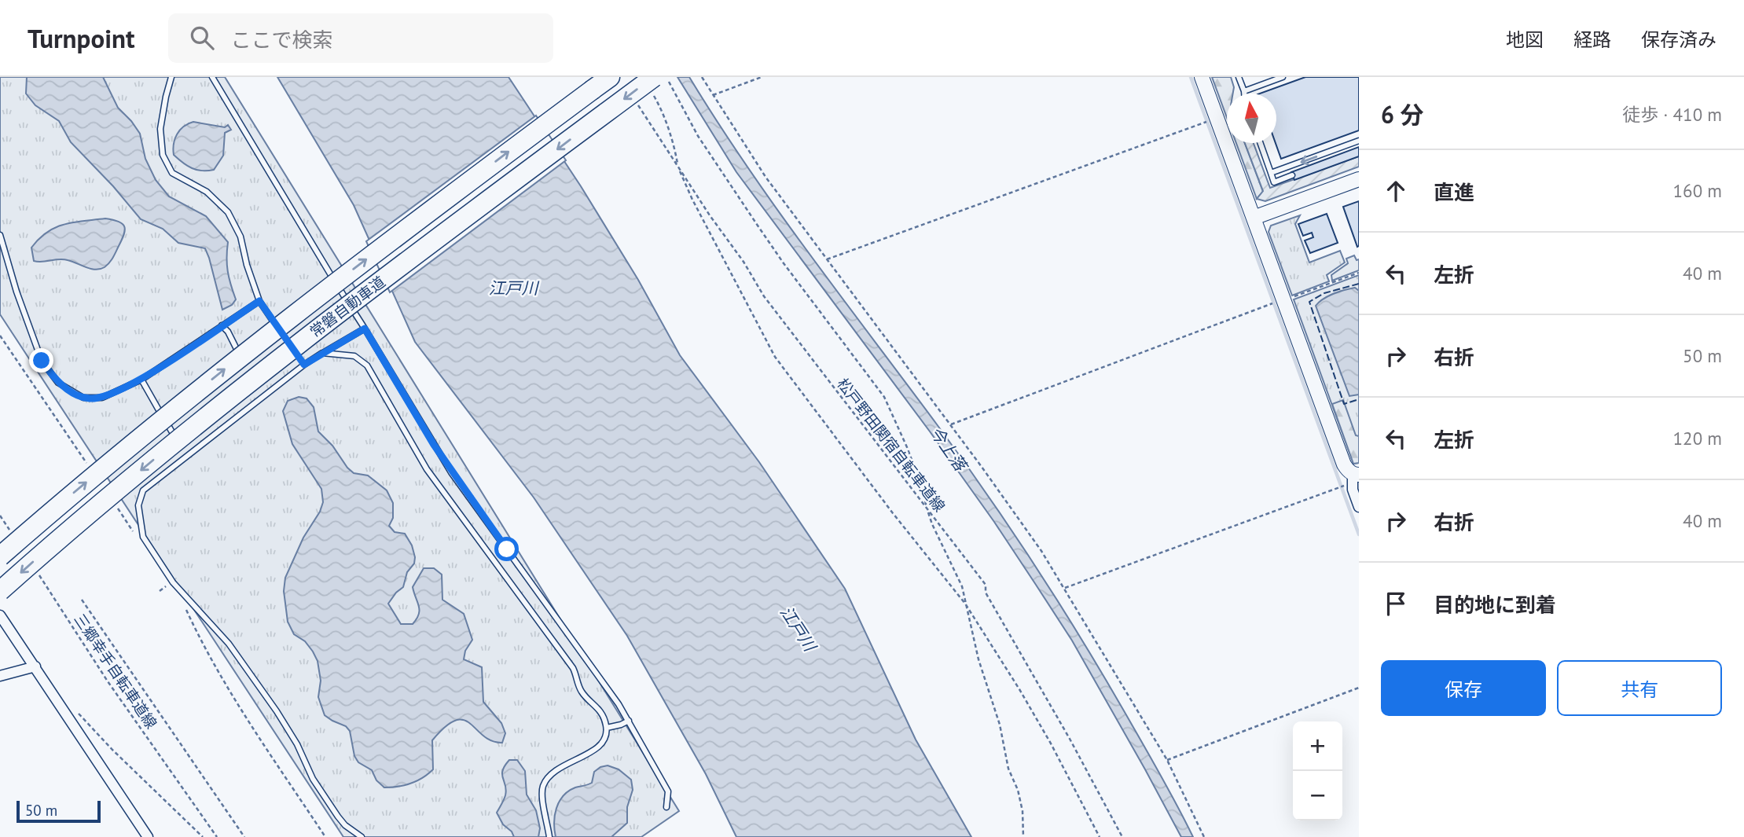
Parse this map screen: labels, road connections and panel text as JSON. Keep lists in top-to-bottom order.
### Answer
{
  "streets": {
    "highway": ["常磐自動車道"],
    "path": ["松戸野田関宿自転車道線", "三郷幸手自転車道線"]
  },
  "water": ["江戸川", "今上落"],
  "scale_bar": "50 m",
  "north": "top",
  "page": {
    "header": "Turnpoint",
    "search": "ここで検索",
    "nav": ["地図", "経路", "保存済み"],
    "heading": ["6 分", "徒歩 · 410 m"],
    "list": [
      ["直進", "160 m"],
      ["左折", "40 m"],
      ["右折", "50 m"],
      ["左折", "120 m"],
      ["右折", "40 m"],
      "目的地に到着"
    ],
    "buttons": ["保存", "共有"],
    "map_buttons": ["+", "−"],
    "scale": "50 m"
  }
}
